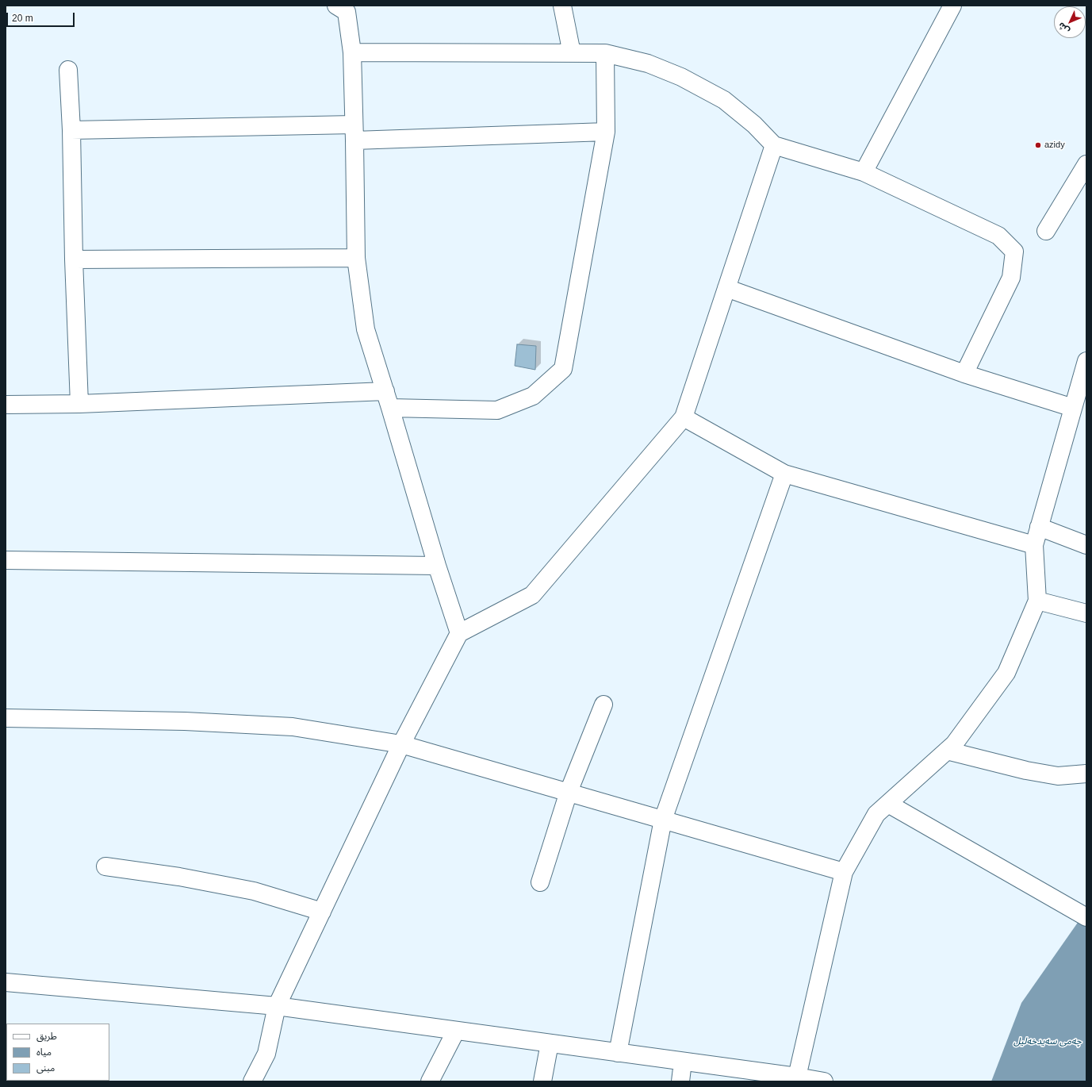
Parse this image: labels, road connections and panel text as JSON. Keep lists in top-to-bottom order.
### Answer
{
  "water": ["چەمی سەیدخەلیل"],
  "places": ["azidy"],
  "legend": ["طريق", "مياه", "مبنى"],
  "scale_bar": "20 m",
  "north": "bottom left"
}
